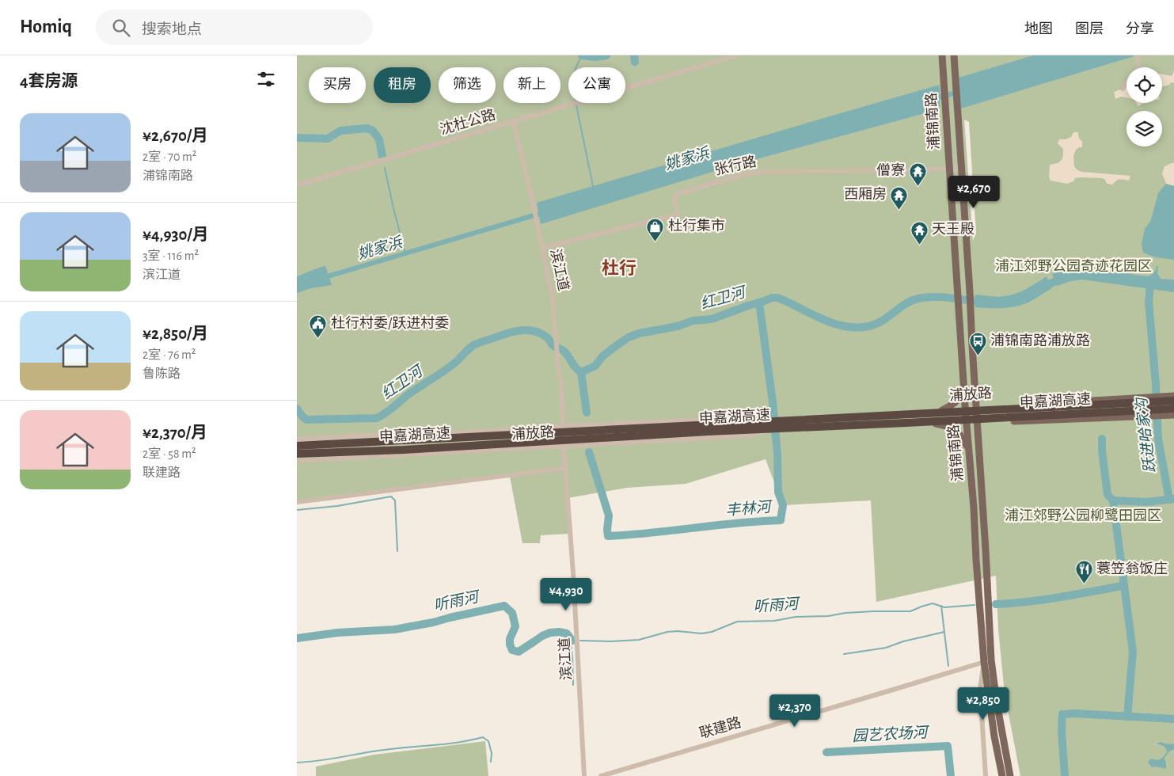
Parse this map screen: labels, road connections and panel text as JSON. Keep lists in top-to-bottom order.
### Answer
{
  "streets": {
    "highway": ["申嘉湖高速"],
    "main road": ["浦锦南路", "浦放路"],
    "street": [
      "沈杜公路",
      "张行路",
      "滨江道",
      "联建路"
    ]
  },
  "crossings": [
    ["浦锦南路", "张行路"],
    ["浦锦南路", "浦放路"],
    ["浦锦南路", "联建路"],
    ["沈杜公路", "滨江道"],
    ["张行路", "滨江道"],
    ["滨江道", "浦放路"],
    ["浦放路", "申嘉湖高速"]
  ],
  "districts": ["杜行"],
  "water": [
    "姚家浜",
    "红卫河",
    "跃进哈家沟",
    "丰林河",
    "听雨河",
    "园艺农场河"
  ],
  "parks": ["浦江郊野公园奇迹花园区", "浦江郊野公园柳鹭田园区"],
  "places": {
    "temple": ["僧寮", "西厢房", "天王殿"],
    "shop": ["杜行集市"],
    "public building": ["杜行村委/跃进村委"],
    "bus stop": ["浦锦南路浦放路"],
    "restaurant": ["蓑笠翁饭庄"]
  },
  "page": {
    "header": "Homiq",
    "search": "搜索地点",
    "nav": ["地图", "图层", "分享"],
    "heading": "4套房源",
    "chip": [
      "买房",
      "租房",
      "筛选",
      "新上",
      "公寓"
    ],
    "list": [
      {
        "name": "¥2,670/月",
        "note": "2室 · 70 m² · 浦锦南路"
      },
      {
        "name": "¥4,930/月",
        "note": "3室 · 116 m² · 滨江道"
      },
      {
        "name": "¥2,850/月",
        "note": "2室 · 76 m² · 鲁陈路"
      },
      {
        "name": "¥2,370/月",
        "note": "2室 · 58 m² · 联建路"
      }
    ],
    "price": [
      "¥2,670",
      "¥4,930",
      "¥2,850",
      "¥2,370"
    ]
  }
}
